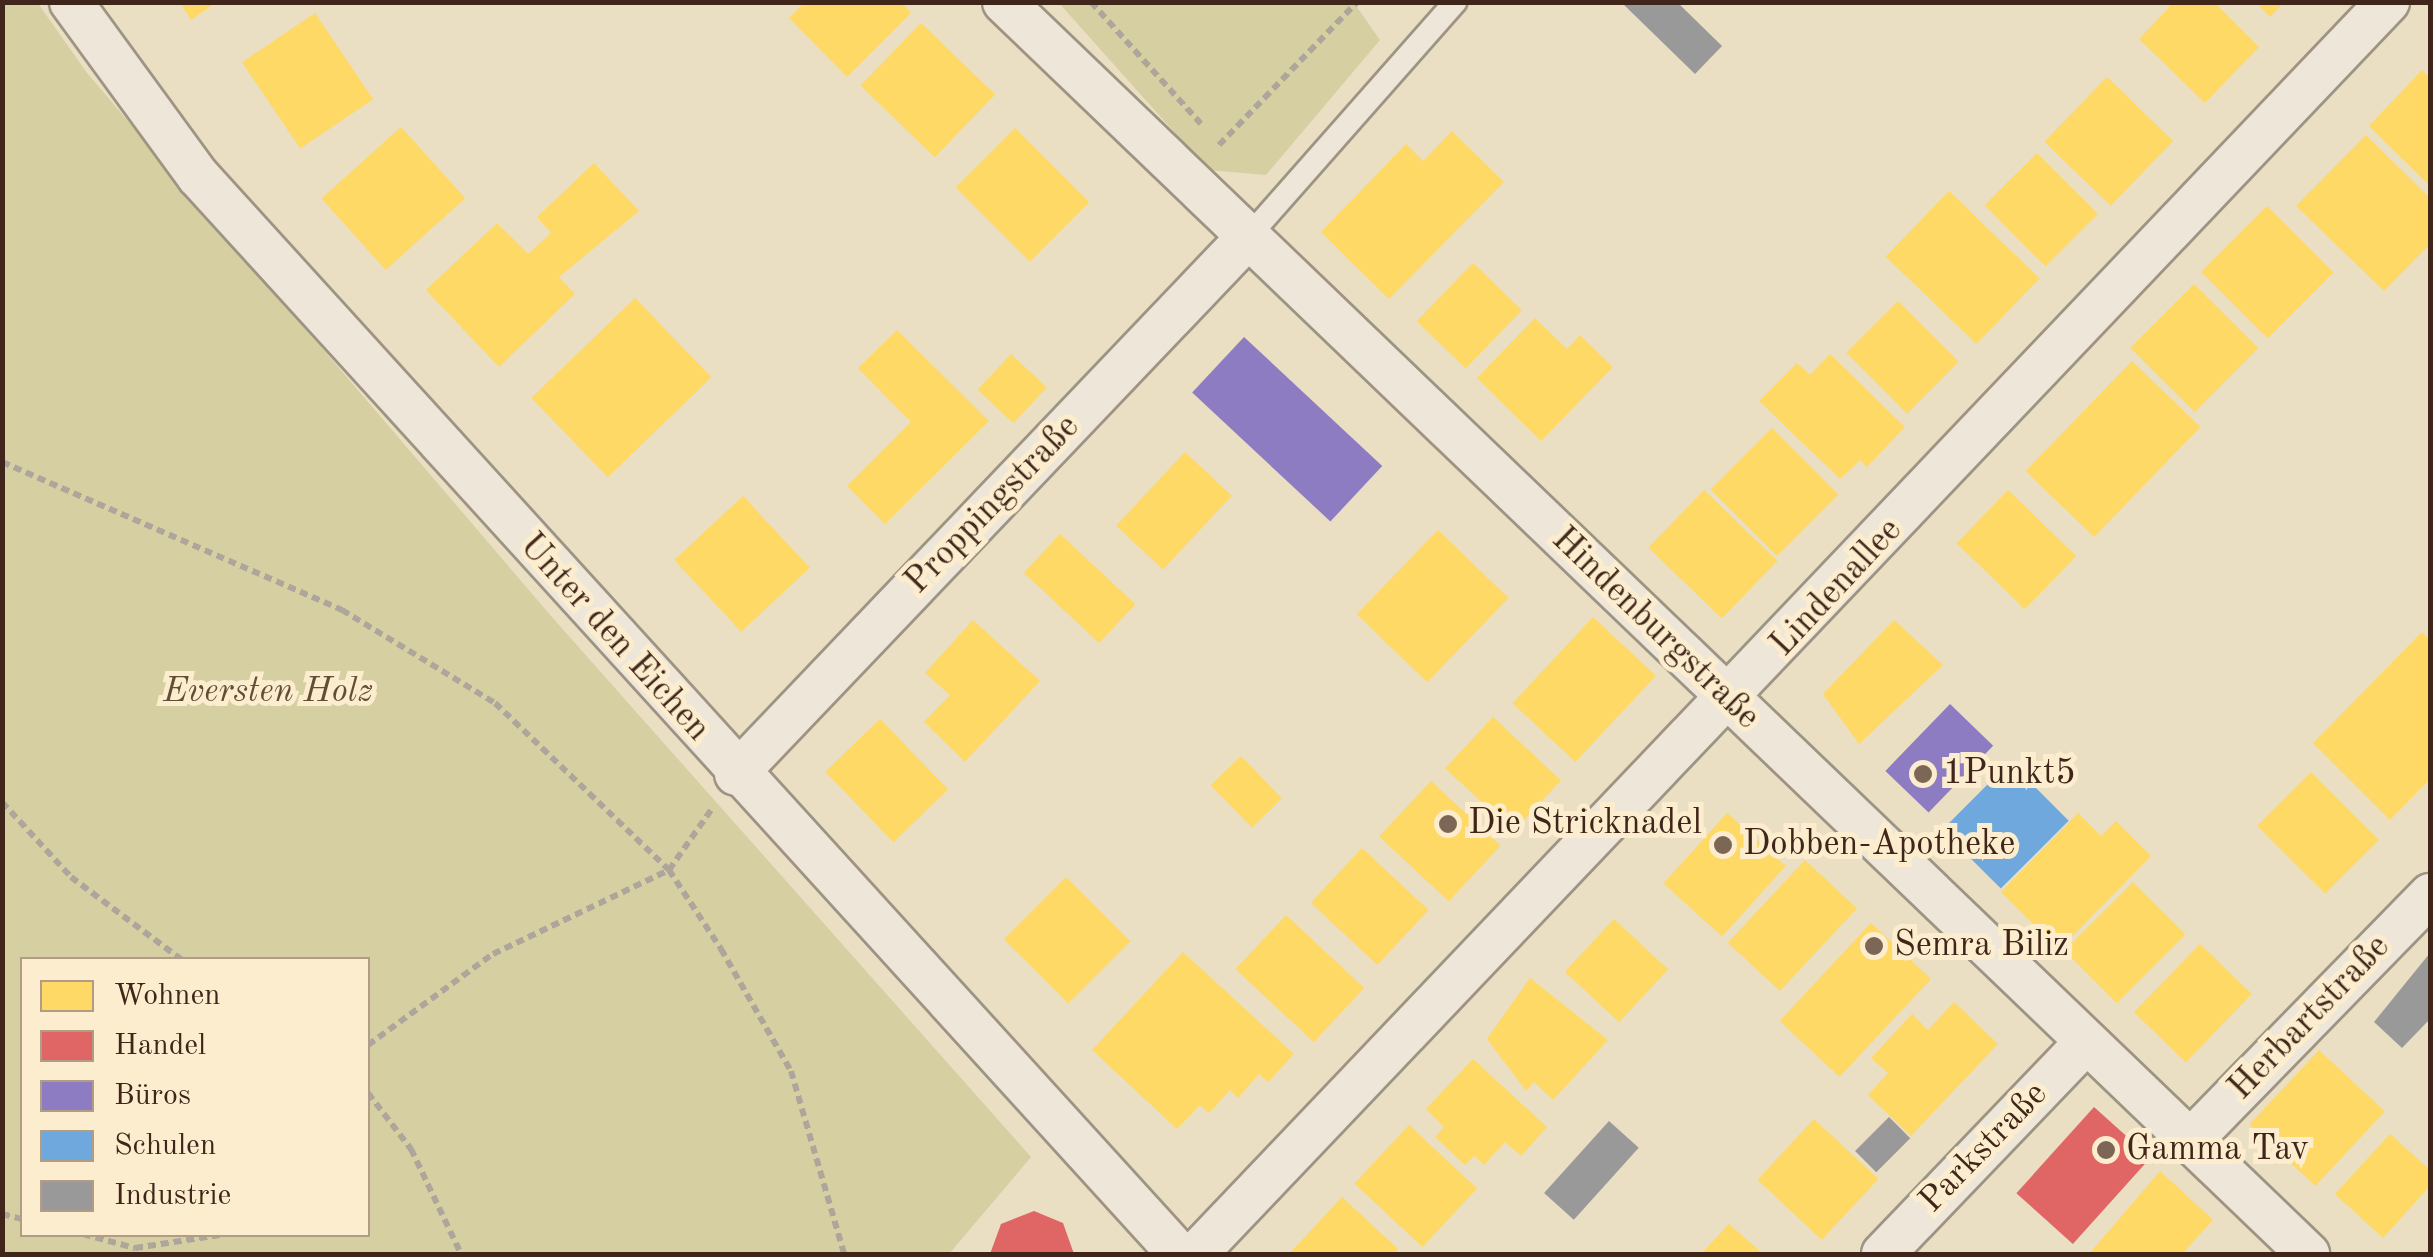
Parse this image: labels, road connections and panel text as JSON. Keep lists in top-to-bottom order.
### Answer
{
  "streets": {
    "street": [
      "Proppingstraße",
      "Lindenallee",
      "Hindenburgstraße",
      "Unter den Eichen",
      "Herbartstraße",
      "Parkstraße"
    ]
  },
  "crossings": [
    ["Proppingstraße", "Hindenburgstraße"],
    ["Proppingstraße", "Unter den Eichen"],
    ["Lindenallee", "Hindenburgstraße"],
    ["Hindenburgstraße", "Herbartstraße"],
    ["Hindenburgstraße", "Parkstraße"]
  ],
  "parks": ["Eversten Holz"],
  "places": [
    "1Punkt5",
    "Die Stricknadel",
    "Dobben-Apotheke",
    "Semra Biliz",
    "Gamma Tav"
  ],
  "legend": [
    "Wohnen",
    "Handel",
    "Büros",
    "Schulen",
    "Industrie"
  ]
}
